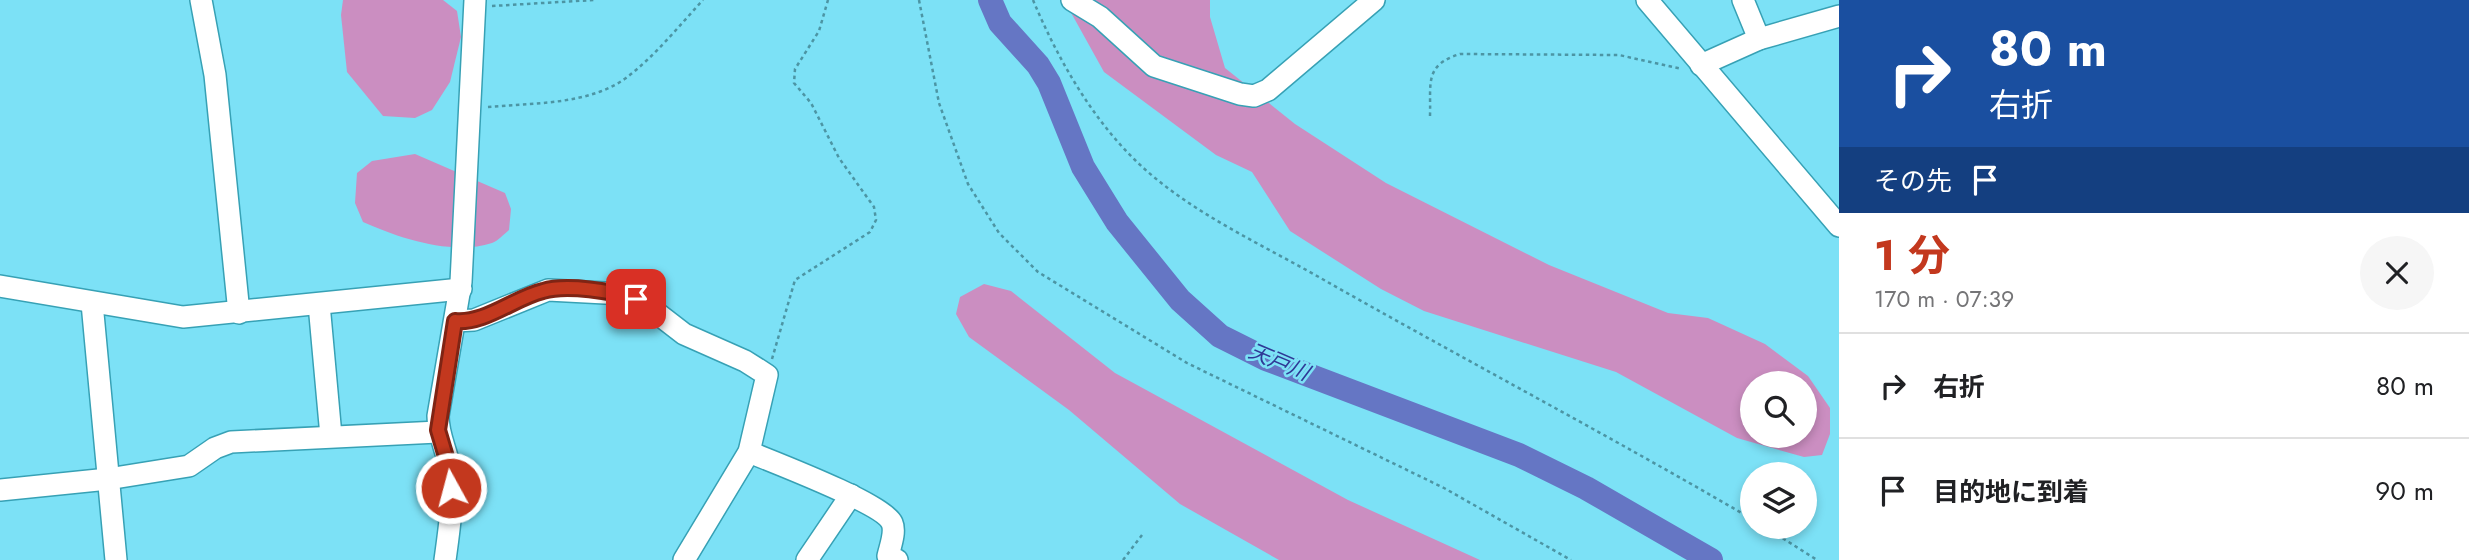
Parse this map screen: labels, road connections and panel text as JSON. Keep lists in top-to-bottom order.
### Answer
{
  "water": ["天戸川"],
  "page": {
    "turn": ["80 m", "右折"],
    "then": "その先",
    "heading": ["1 分", "170 m · 07:39"],
    "list": [
      {
        "name": "右折",
        "value": "80 m"
      },
      {
        "name": "目的地に到着",
        "value": "90 m"
      }
    ]
  }
}
